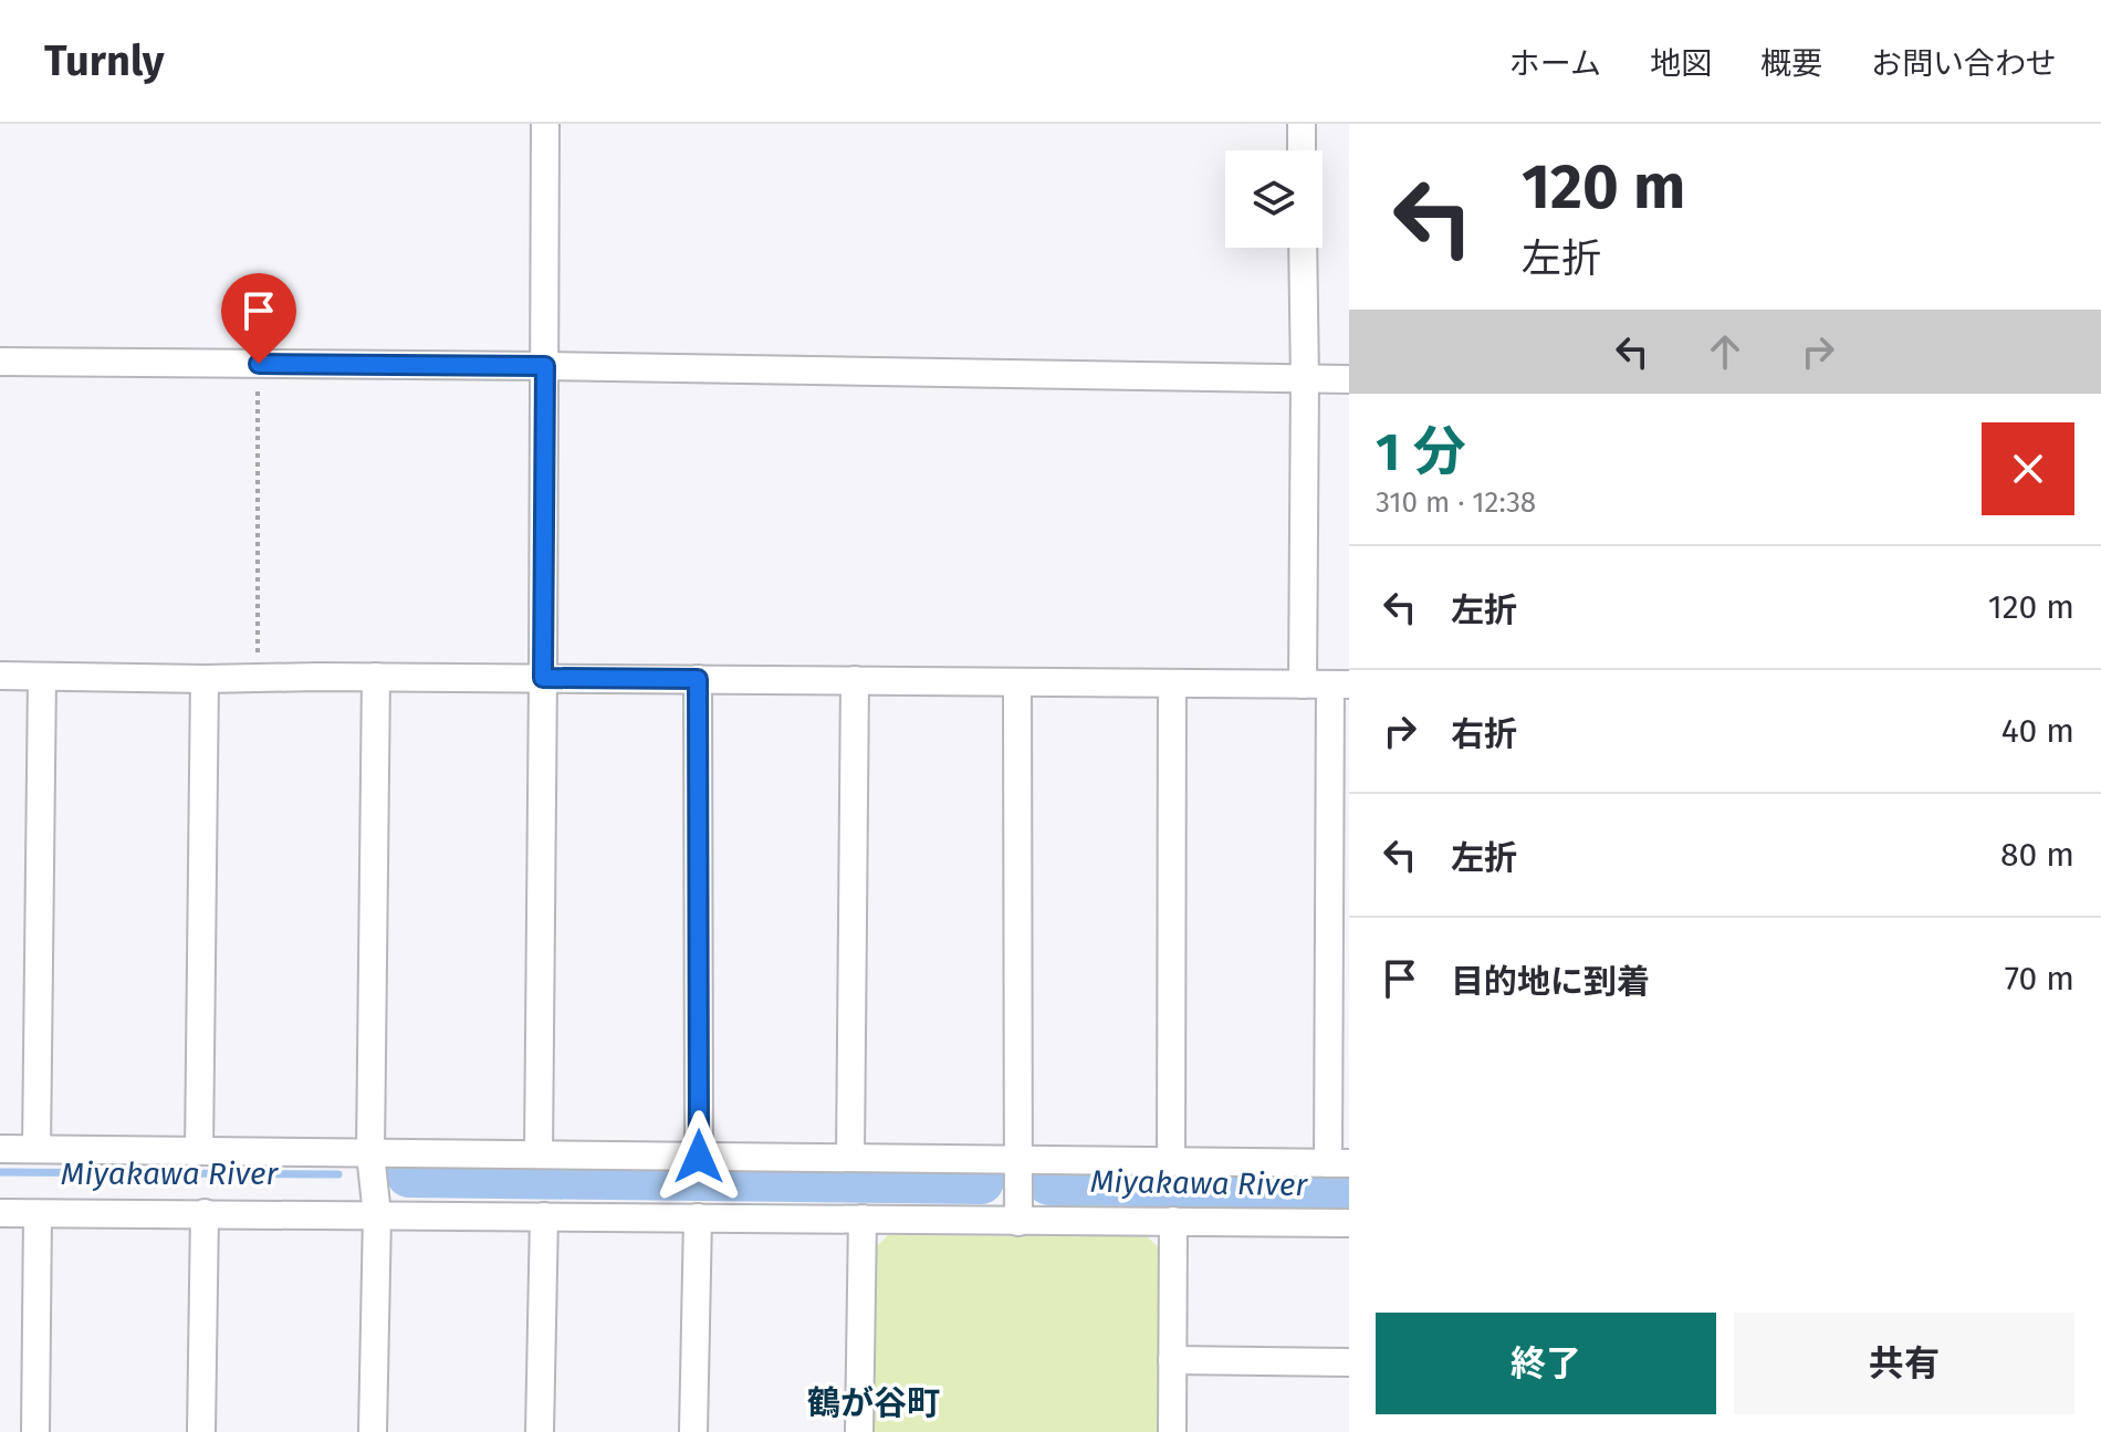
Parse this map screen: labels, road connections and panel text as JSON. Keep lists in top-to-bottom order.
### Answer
{
  "districts": ["鶴が谷町"],
  "water": ["Miyakawa River"],
  "page": {
    "header": "Turnly",
    "nav": [
      "ホーム",
      "地図",
      "概要",
      "お問い合わせ"
    ],
    "turn": ["120 m", "左折"],
    "heading": ["1 分", "310 m · 12:38"],
    "list": [
      {
        "name": "左折",
        "value": "120 m"
      },
      {
        "name": "右折",
        "value": "40 m"
      },
      {
        "name": "左折",
        "value": "80 m"
      },
      {
        "name": "目的地に到着",
        "value": "70 m"
      }
    ],
    "buttons": ["終了", "共有"]
  }
}
